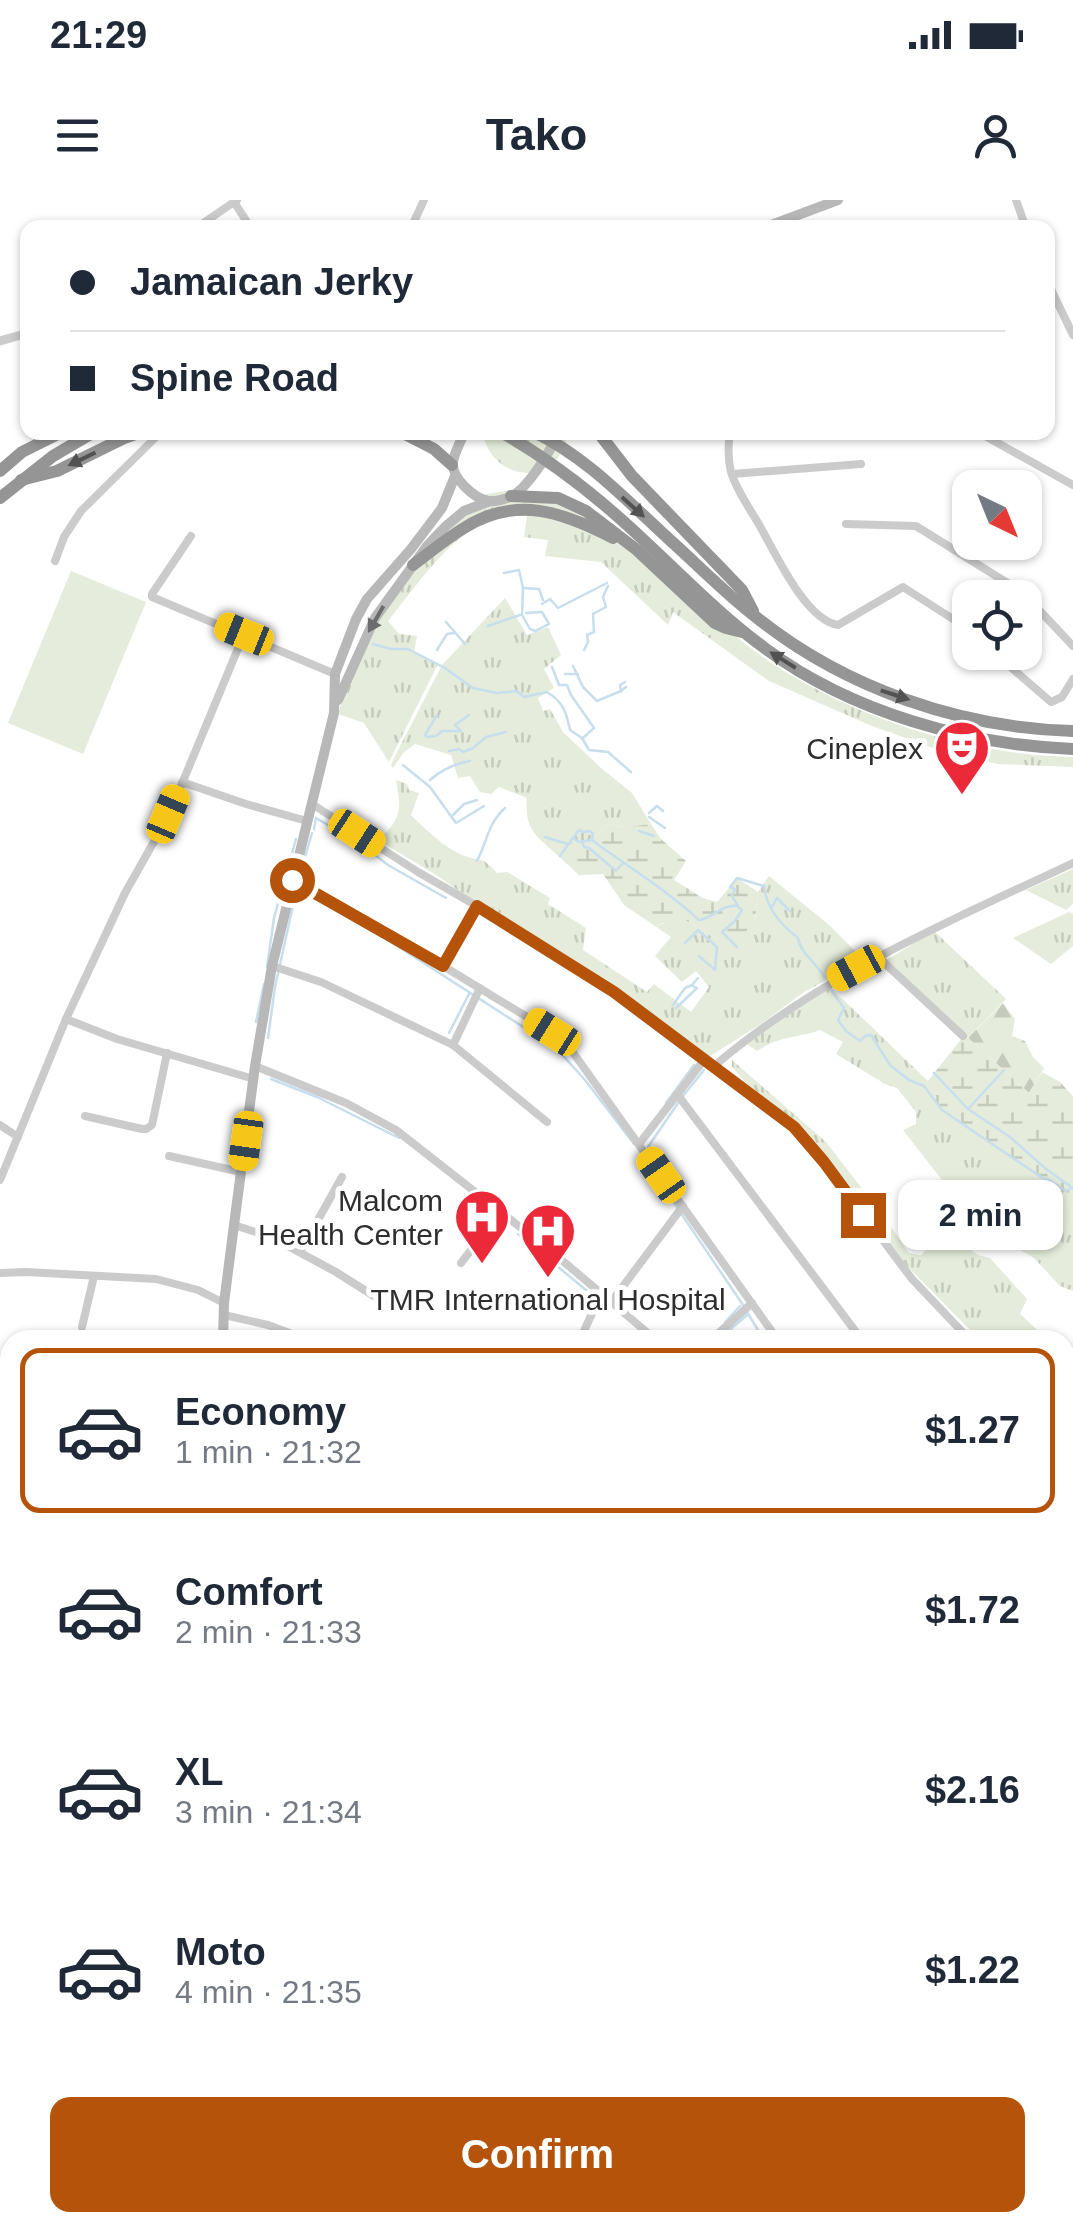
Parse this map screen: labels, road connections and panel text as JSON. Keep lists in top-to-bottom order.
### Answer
{
  "places": {
    "theatre": ["Cineplex"],
    "hospital": ["Malcom Health Center", "TMR International Hospital"]
  },
  "north": "bottom right",
  "page": {
    "status": "21:29",
    "header": "Tako",
    "banner": ["Jamaican Jerky", "Spine Road"],
    "bubble": "2 min",
    "list": [
      {
        "name": "Economy",
        "note": "1 min · 21:32",
        "value": "$1.27"
      },
      {
        "name": "Comfort",
        "note": "2 min · 21:33",
        "value": "$1.72"
      },
      {
        "name": "XL",
        "note": "3 min · 21:34",
        "value": "$2.16"
      },
      {
        "name": "Moto",
        "note": "4 min · 21:35",
        "value": "$1.22"
      }
    ],
    "buttons": "Confirm"
  }
}
